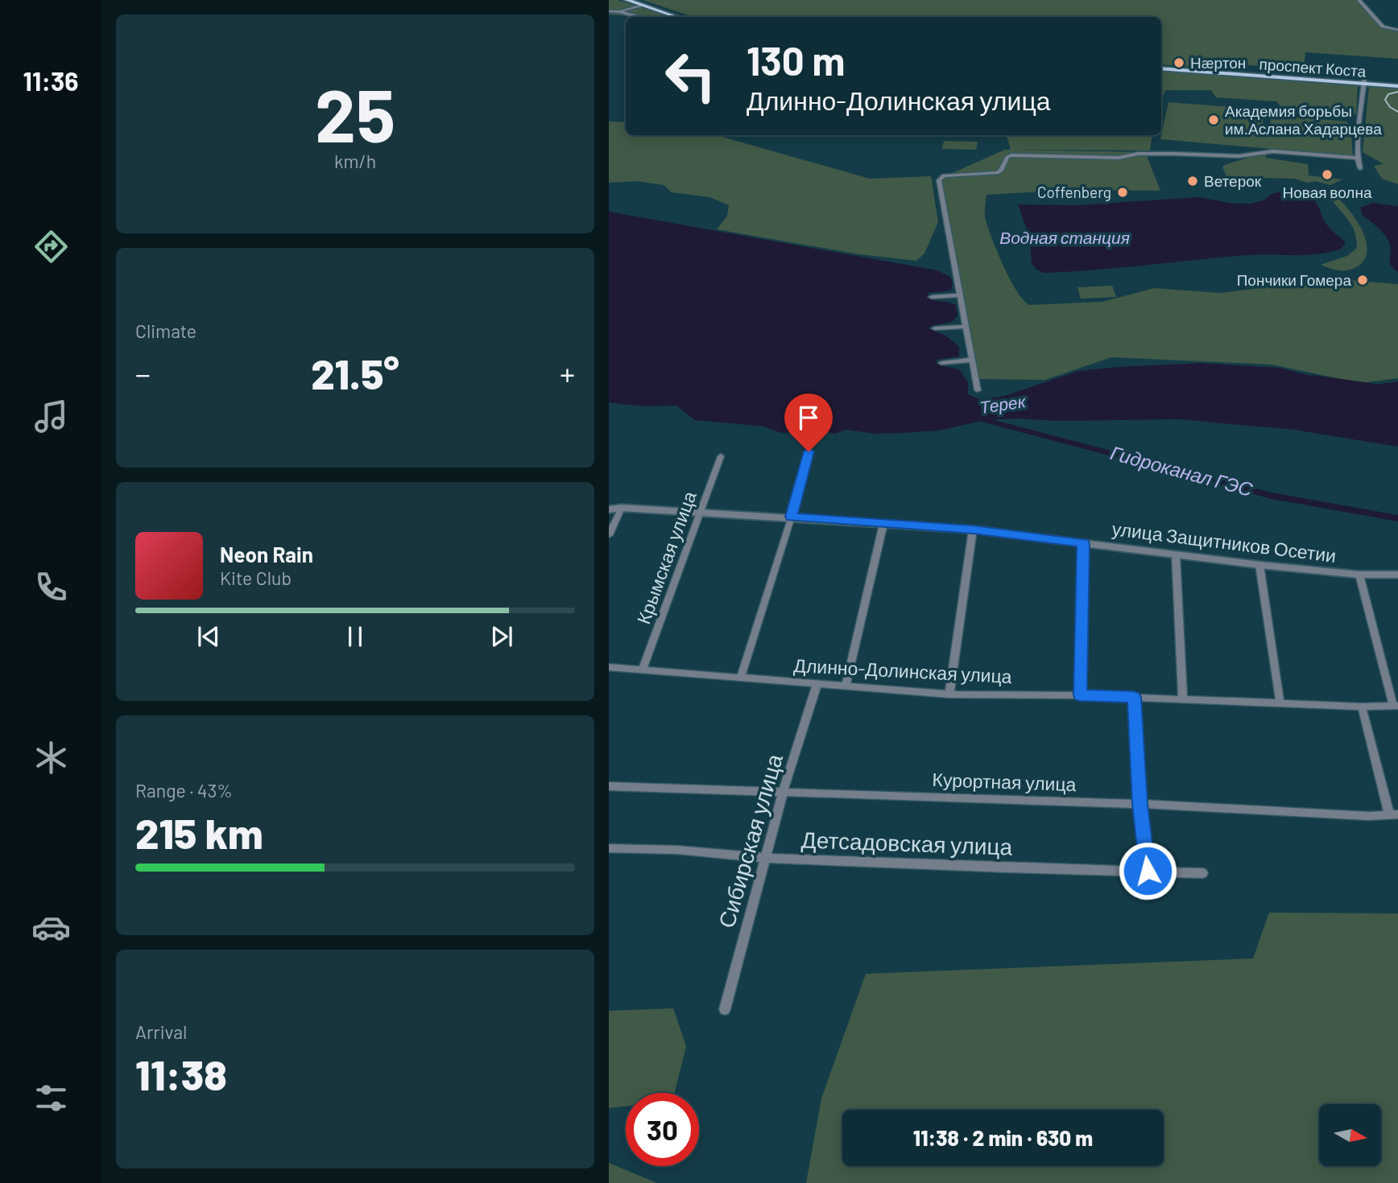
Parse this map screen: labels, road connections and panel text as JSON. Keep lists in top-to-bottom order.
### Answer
{
  "streets": {
    "main road": ["проспект Коста"],
    "street": [
      "улица Защитников Осетии",
      "Крымская улица",
      "Длинно-Долинская улица",
      "Курортная улица",
      "Сибирская улица",
      "Детсадовская улица"
    ]
  },
  "crossings": [
    ["улица Защитников Осетии", "Крымская улица"],
    ["Крымская улица", "Длинно-Долинская улица"],
    ["Длинно-Долинская улица", "Сибирская улица"],
    ["Курортная улица", "Сибирская улица"],
    ["Сибирская улица", "Детсадовская улица"]
  ],
  "water": ["Водная станция", "Терек", "Гидроканал ГЭС"],
  "places": [
    "Нæртон",
    "Академия борьбы им.Аслана Хадарцева",
    "Новая волна",
    "Ветерок",
    "Coffenberg",
    "Пончики Гомера"
  ],
  "north": "right",
  "page": {
    "tabs": "11:36",
    "tile": [
      ["25", "km/h"],
      "Climate",
      ["Range · 43%", "215 km"],
      ["Arrival", "11:38"]
    ],
    "turn": ["130 m", "Длинно-Долинская улица"],
    "heat": ["−", "21.5°", "+"],
    "song": ["Neon Rain", "Kite Club"],
    "limit": "30",
    "trip": "11:38 · 2 min · 630 m"
  }
}
